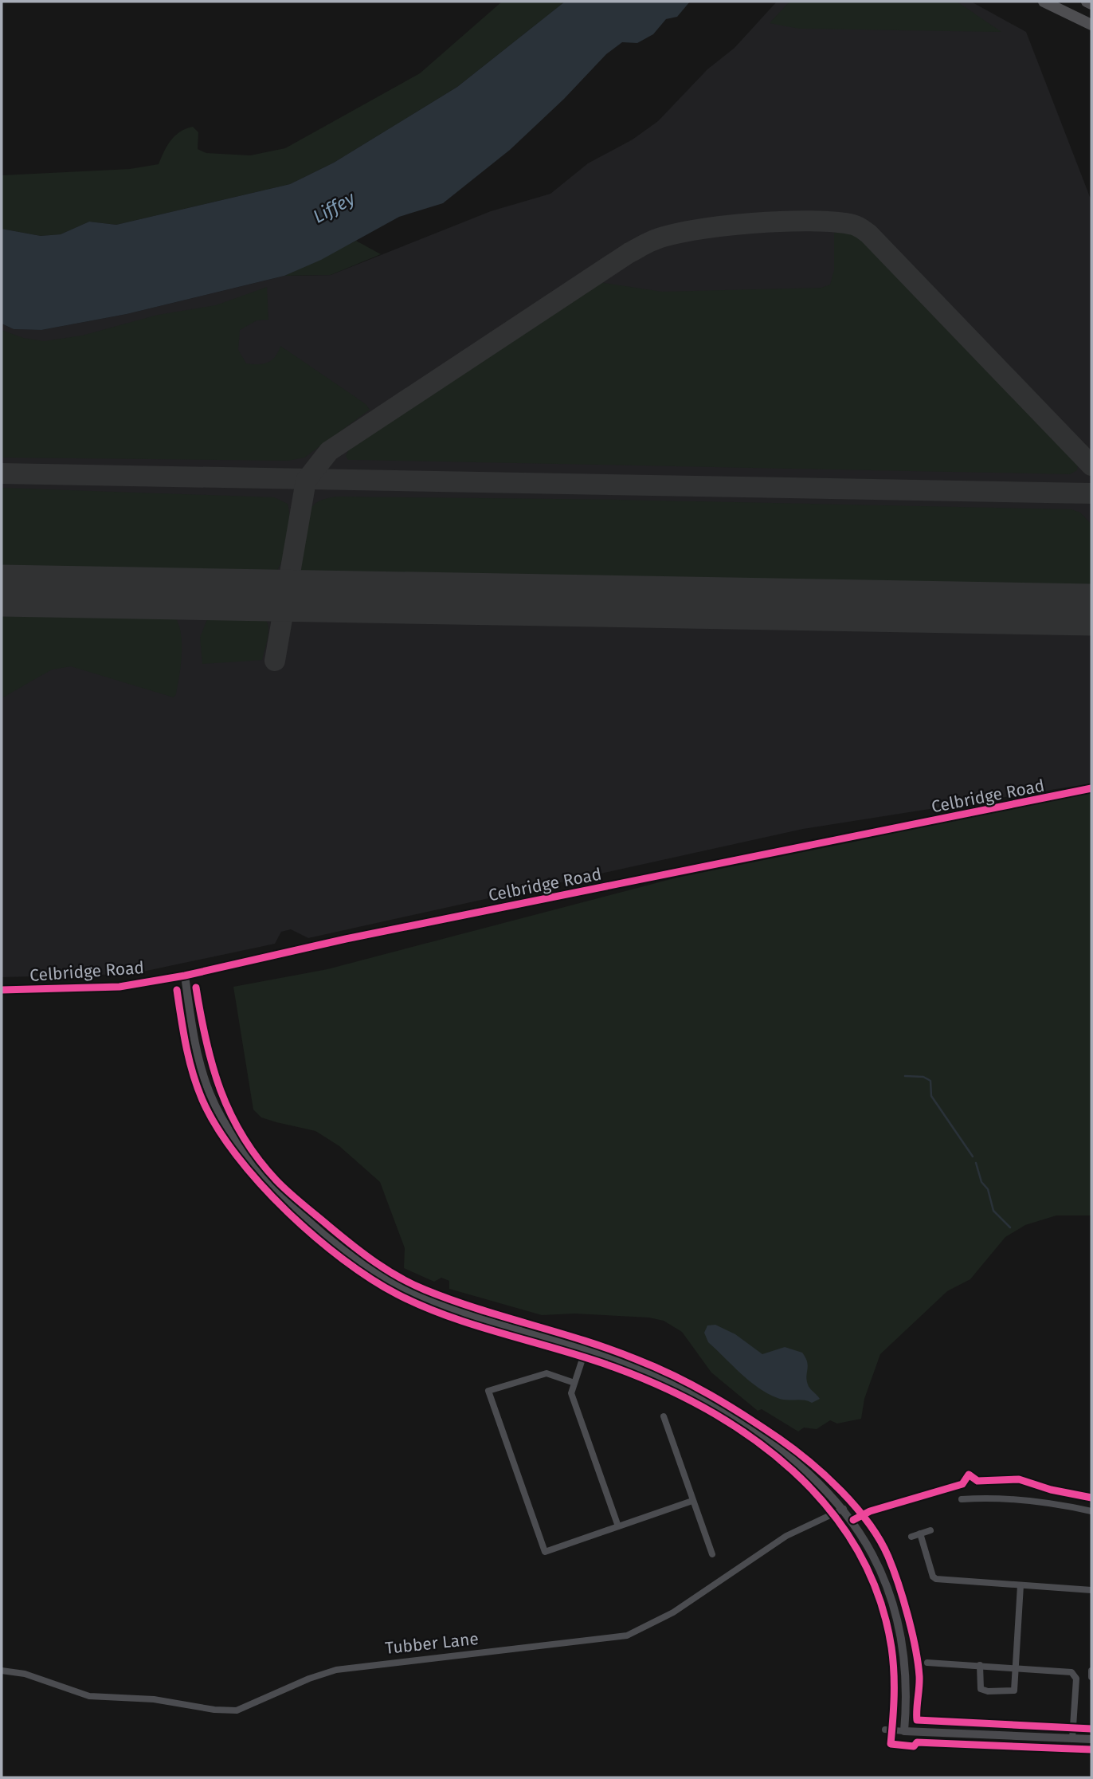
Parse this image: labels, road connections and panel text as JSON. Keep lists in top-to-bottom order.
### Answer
{
  "streets": {
    "street": ["Celbridge Road", "Tubber Lane"]
  },
  "water": ["Liffey"]
}
